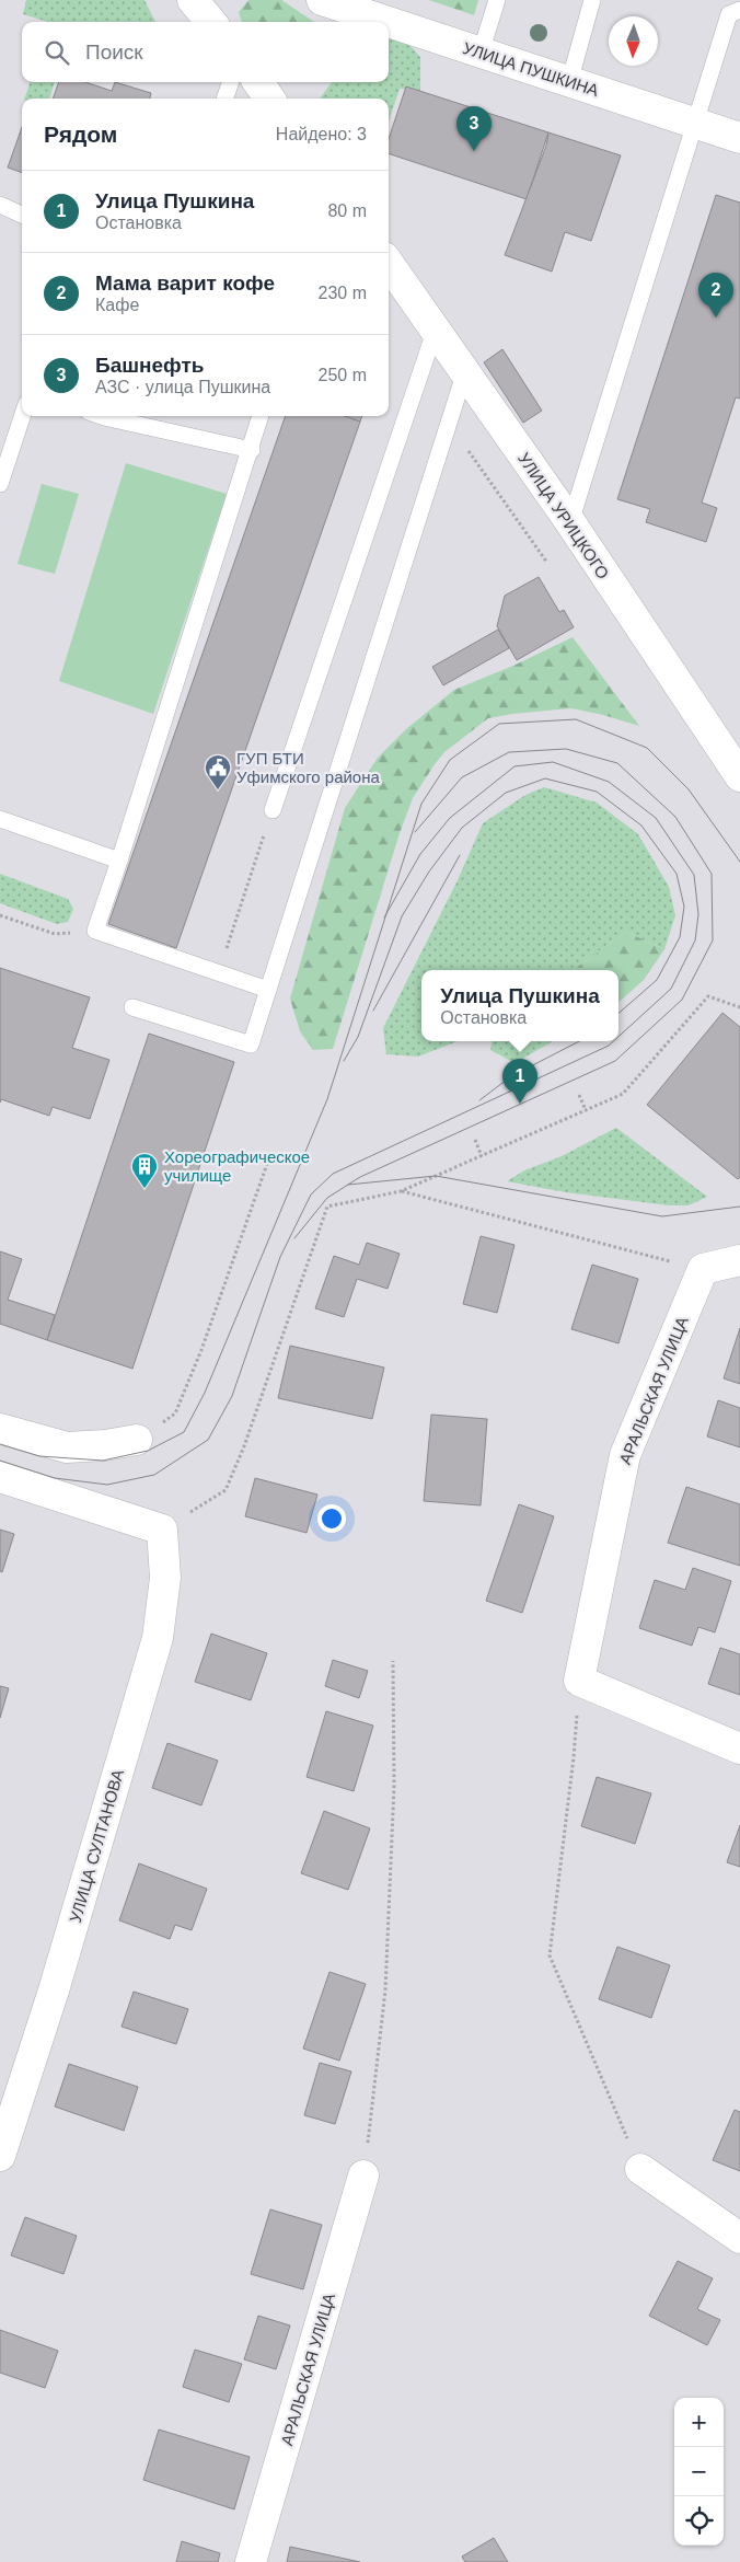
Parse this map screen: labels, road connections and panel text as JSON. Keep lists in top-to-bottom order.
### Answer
{
  "streets": {
    "street": [
      "УЛИЦА ПУШКИНА",
      "УЛИЦА УРИЦКОГО",
      "АРАЛЬСКАЯ УЛИЦА",
      "УЛИЦА СУЛТАНОВА"
    ]
  },
  "places": {
    "public building": ["ГУП БТИ Уфимского района"],
    "building": ["Хореографическое училище"]
  },
  "north": "bottom",
  "page": {
    "search": "Поиск",
    "heading": ["Рядом", "Найдено: 3"],
    "pins": ["3", "2", "1"],
    "list": [
      {
        "mark": "1",
        "name": "Улица Пушкина",
        "note": "Остановка",
        "value": "80 m"
      },
      {
        "mark": "2",
        "name": "Мама варит кофе",
        "note": "Кафе",
        "value": "230 m"
      },
      {
        "mark": "3",
        "name": "Башнефть",
        "note": "АЗС · улица Пушкина",
        "value": "250 m"
      }
    ],
    "popup": ["Улица Пушкина", "Остановка"],
    "map_buttons": ["+", "−"]
  }
}
